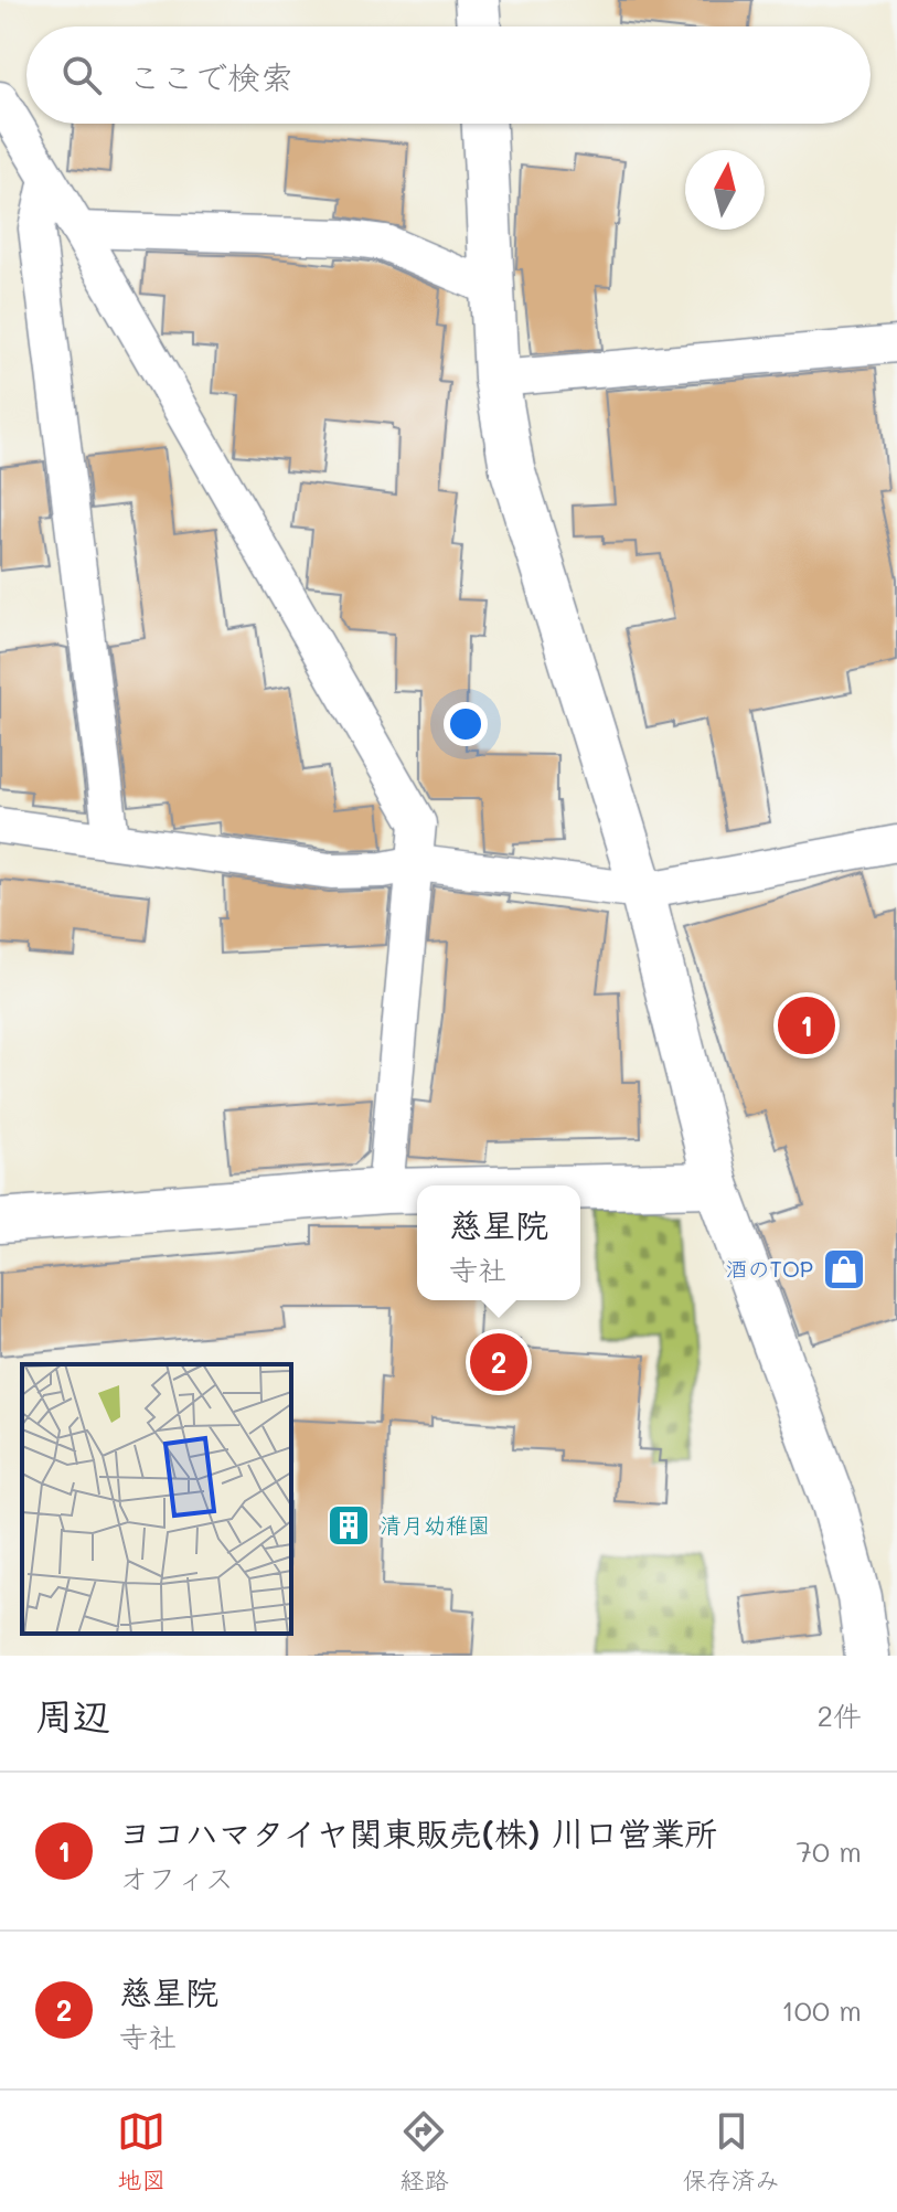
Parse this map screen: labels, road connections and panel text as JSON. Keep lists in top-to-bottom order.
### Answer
{
  "places": {
    "shop": ["酒のTOP"],
    "building": ["清月幼稚園"]
  },
  "north": "top",
  "page": {
    "search": "ここで検索",
    "pins": ["1", "2"],
    "popup": ["慈星院", "寺社"],
    "heading": ["周辺", "2件"],
    "list": [
      {
        "mark": "1",
        "name": "ヨコハマタイヤ関東販売(株) 川口営業所",
        "note": "オフィス",
        "value": "70 m"
      },
      {
        "mark": "2",
        "name": "慈星院",
        "note": "寺社",
        "value": "100 m"
      }
    ],
    "nav": ["地図", "経路", "保存済み"]
  }
}
